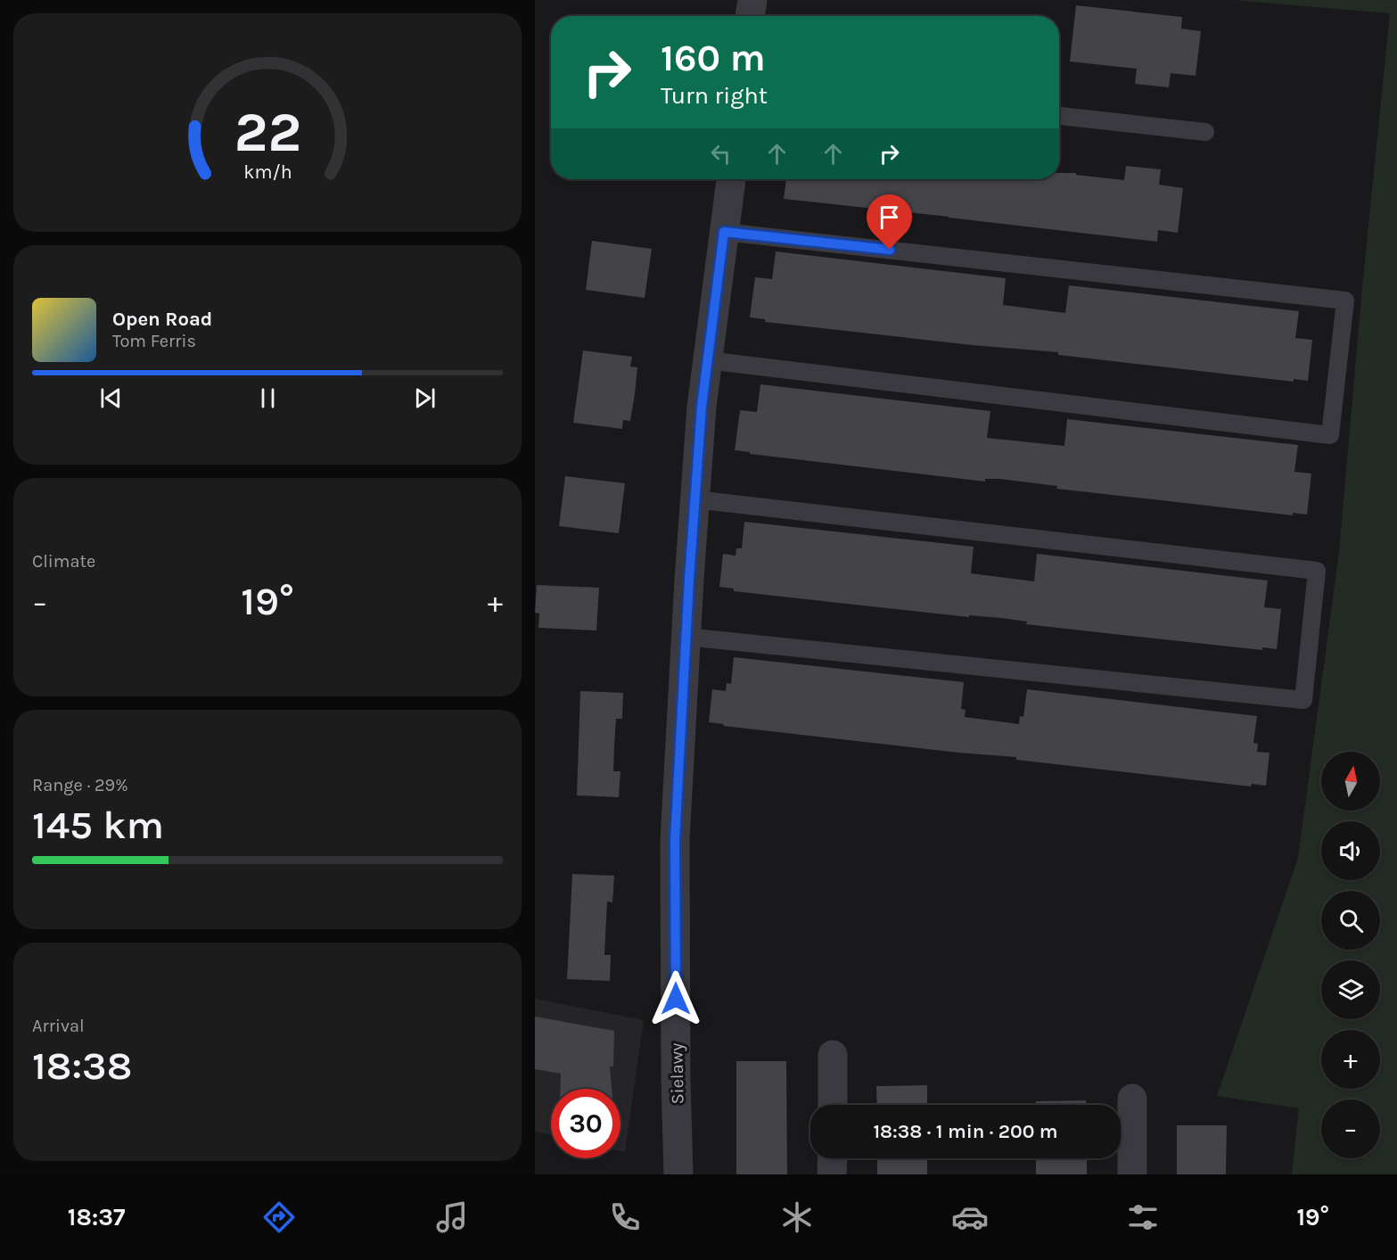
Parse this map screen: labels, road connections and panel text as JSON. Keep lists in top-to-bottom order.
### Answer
{
  "streets": {
    "street": ["Sielawy"]
  },
  "north": "top",
  "page": {
    "turn": ["160 m", "Turn right"],
    "song": ["Open Road", "Tom Ferris"],
    "tile": [
      "Climate",
      ["Range · 29%", "145 km"],
      ["Arrival", "18:38"]
    ],
    "heat": ["−", "19°", "+"],
    "map_buttons": ["+", "−"],
    "limit": "30",
    "trip": "18:38 · 1 min · 200 m",
    "tabs": ["18:37", "19°"],
    "gauge": ["22", "km/h"]
  }
}
